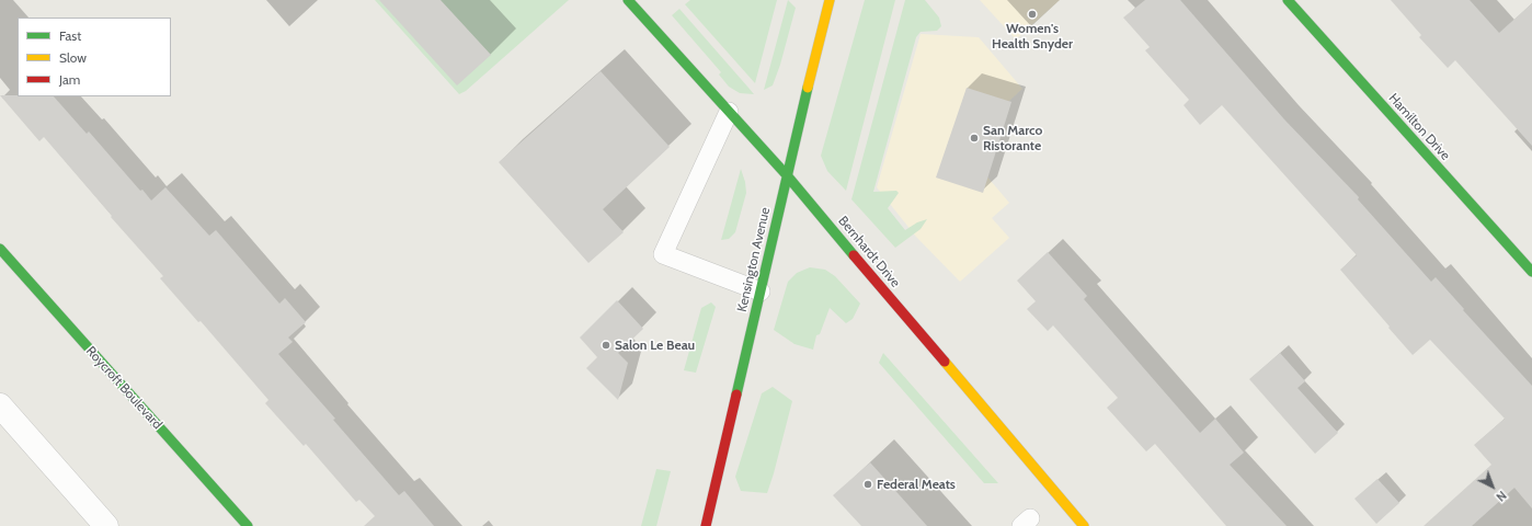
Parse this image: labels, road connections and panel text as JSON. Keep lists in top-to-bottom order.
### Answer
{
  "streets": {
    "street": [
      "Hamilton Drive",
      "Bernhardt Drive",
      "Kensington Avenue",
      "Roycroft Boulevard"
    ]
  },
  "crossings": [
    ["Bernhardt Drive", "Kensington Avenue"]
  ],
  "places": [
    "Women's Health Snyder",
    "San Marco Ristorante",
    "Salon Le Beau",
    "Federal Meats"
  ],
  "legend": ["Fast", "Slow", "Jam"],
  "north": "bottom right"
}
